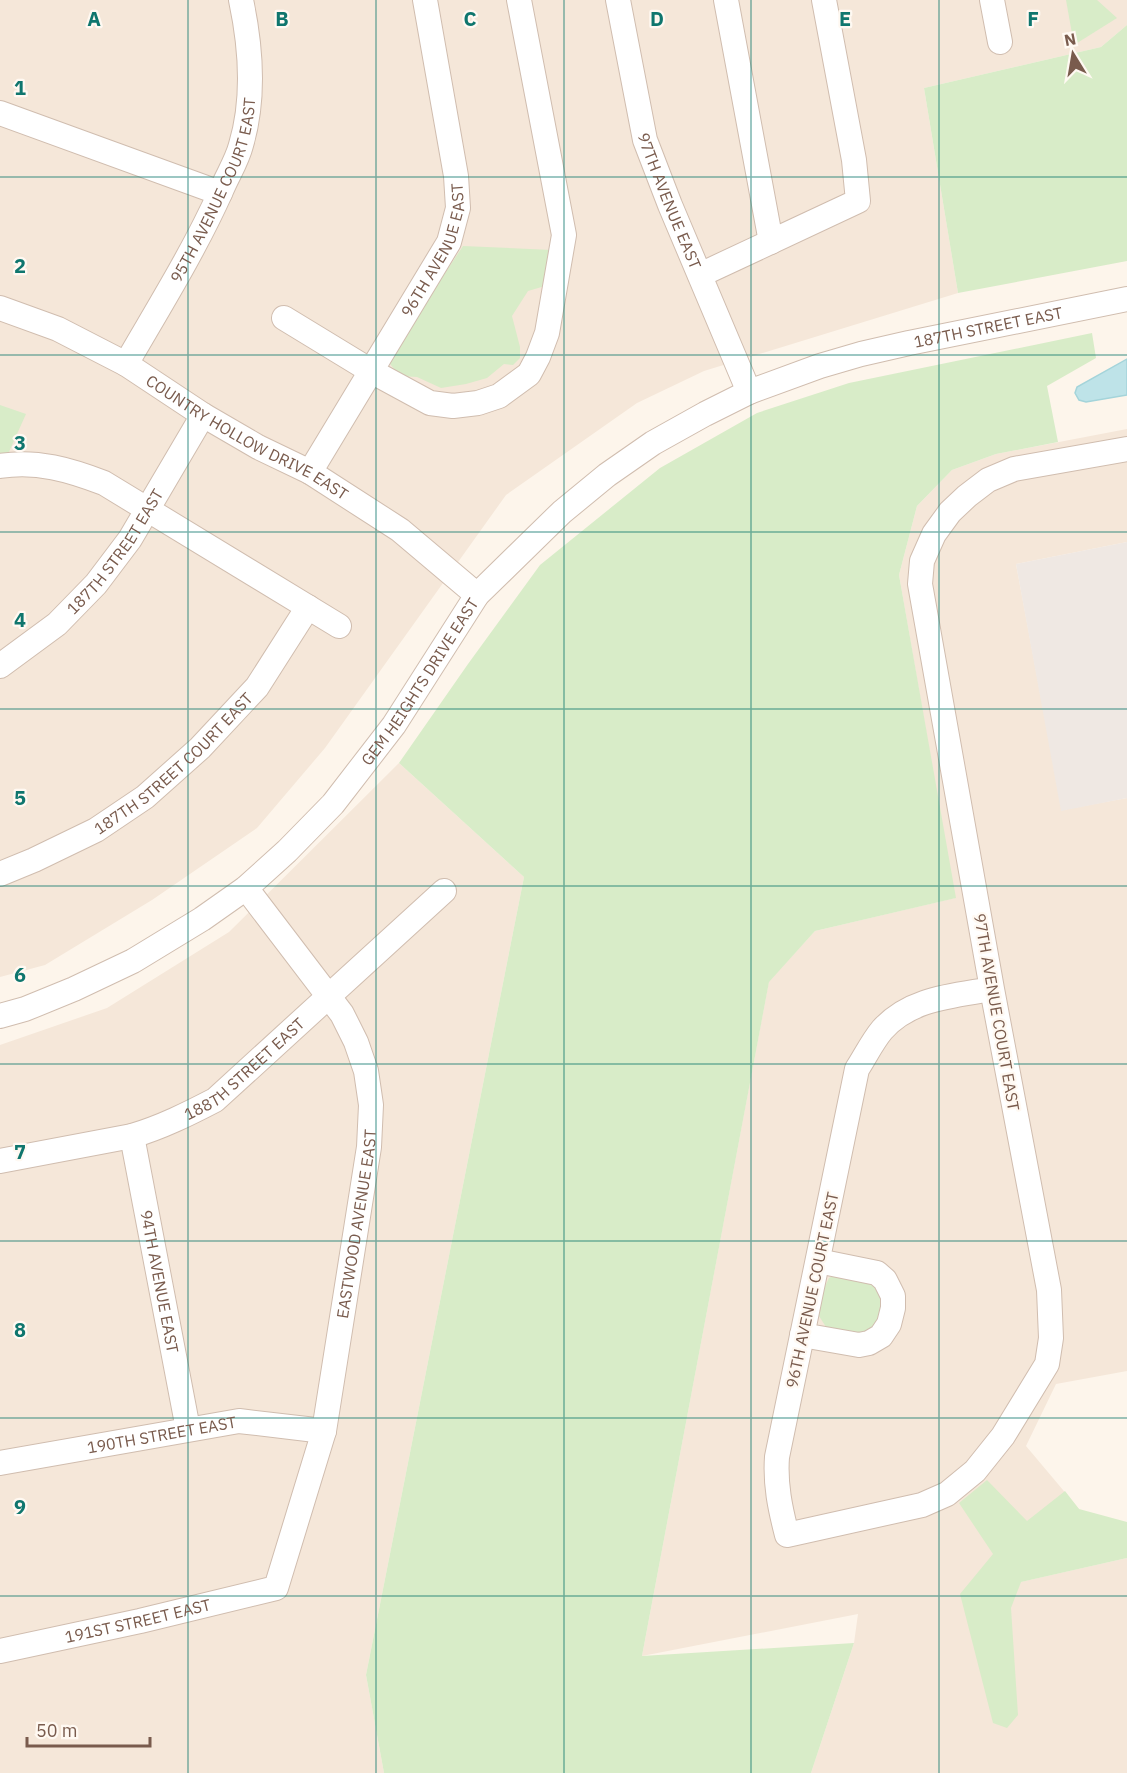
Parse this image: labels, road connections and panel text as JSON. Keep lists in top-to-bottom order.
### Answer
{
  "streets": {
    "street": [
      "95TH AVENUE COURT EAST",
      "97TH AVENUE EAST",
      "96TH AVENUE EAST",
      "187TH STREET EAST",
      "COUNTRY HOLLOW DRIVE EAST",
      "GEM HEIGHTS DRIVE EAST",
      "187TH STREET COURT EAST",
      "97TH AVENUE COURT EAST",
      "188TH STREET EAST",
      "EASTWOOD AVENUE EAST",
      "94TH AVENUE EAST",
      "96TH AVENUE COURT EAST",
      "190TH STREET EAST",
      "191ST STREET EAST"
    ]
  },
  "crossings": [
    ["95TH AVENUE COURT EAST", "COUNTRY HOLLOW DRIVE EAST"],
    ["97TH AVENUE EAST", "GEM HEIGHTS DRIVE EAST"],
    ["96TH AVENUE EAST", "COUNTRY HOLLOW DRIVE EAST"],
    ["187TH STREET EAST", "COUNTRY HOLLOW DRIVE EAST"],
    ["187TH STREET EAST", "GEM HEIGHTS DRIVE EAST"],
    ["COUNTRY HOLLOW DRIVE EAST", "GEM HEIGHTS DRIVE EAST"],
    ["GEM HEIGHTS DRIVE EAST", "EASTWOOD AVENUE EAST"],
    ["97TH AVENUE COURT EAST", "96TH AVENUE COURT EAST"],
    ["188TH STREET EAST", "EASTWOOD AVENUE EAST"],
    ["188TH STREET EAST", "94TH AVENUE EAST"],
    ["EASTWOOD AVENUE EAST", "190TH STREET EAST"],
    ["EASTWOOD AVENUE EAST", "191ST STREET EAST"],
    ["94TH AVENUE EAST", "190TH STREET EAST"]
  ],
  "scale_bar": "50 m",
  "north": "top",
  "grid": {
    "columns": [
      "A",
      "B",
      "C",
      "D",
      "E",
      "F"
    ],
    "rows": [
      "1",
      "2",
      "3",
      "4",
      "5",
      "6",
      "7",
      "8",
      "9"
    ]
  }
}
